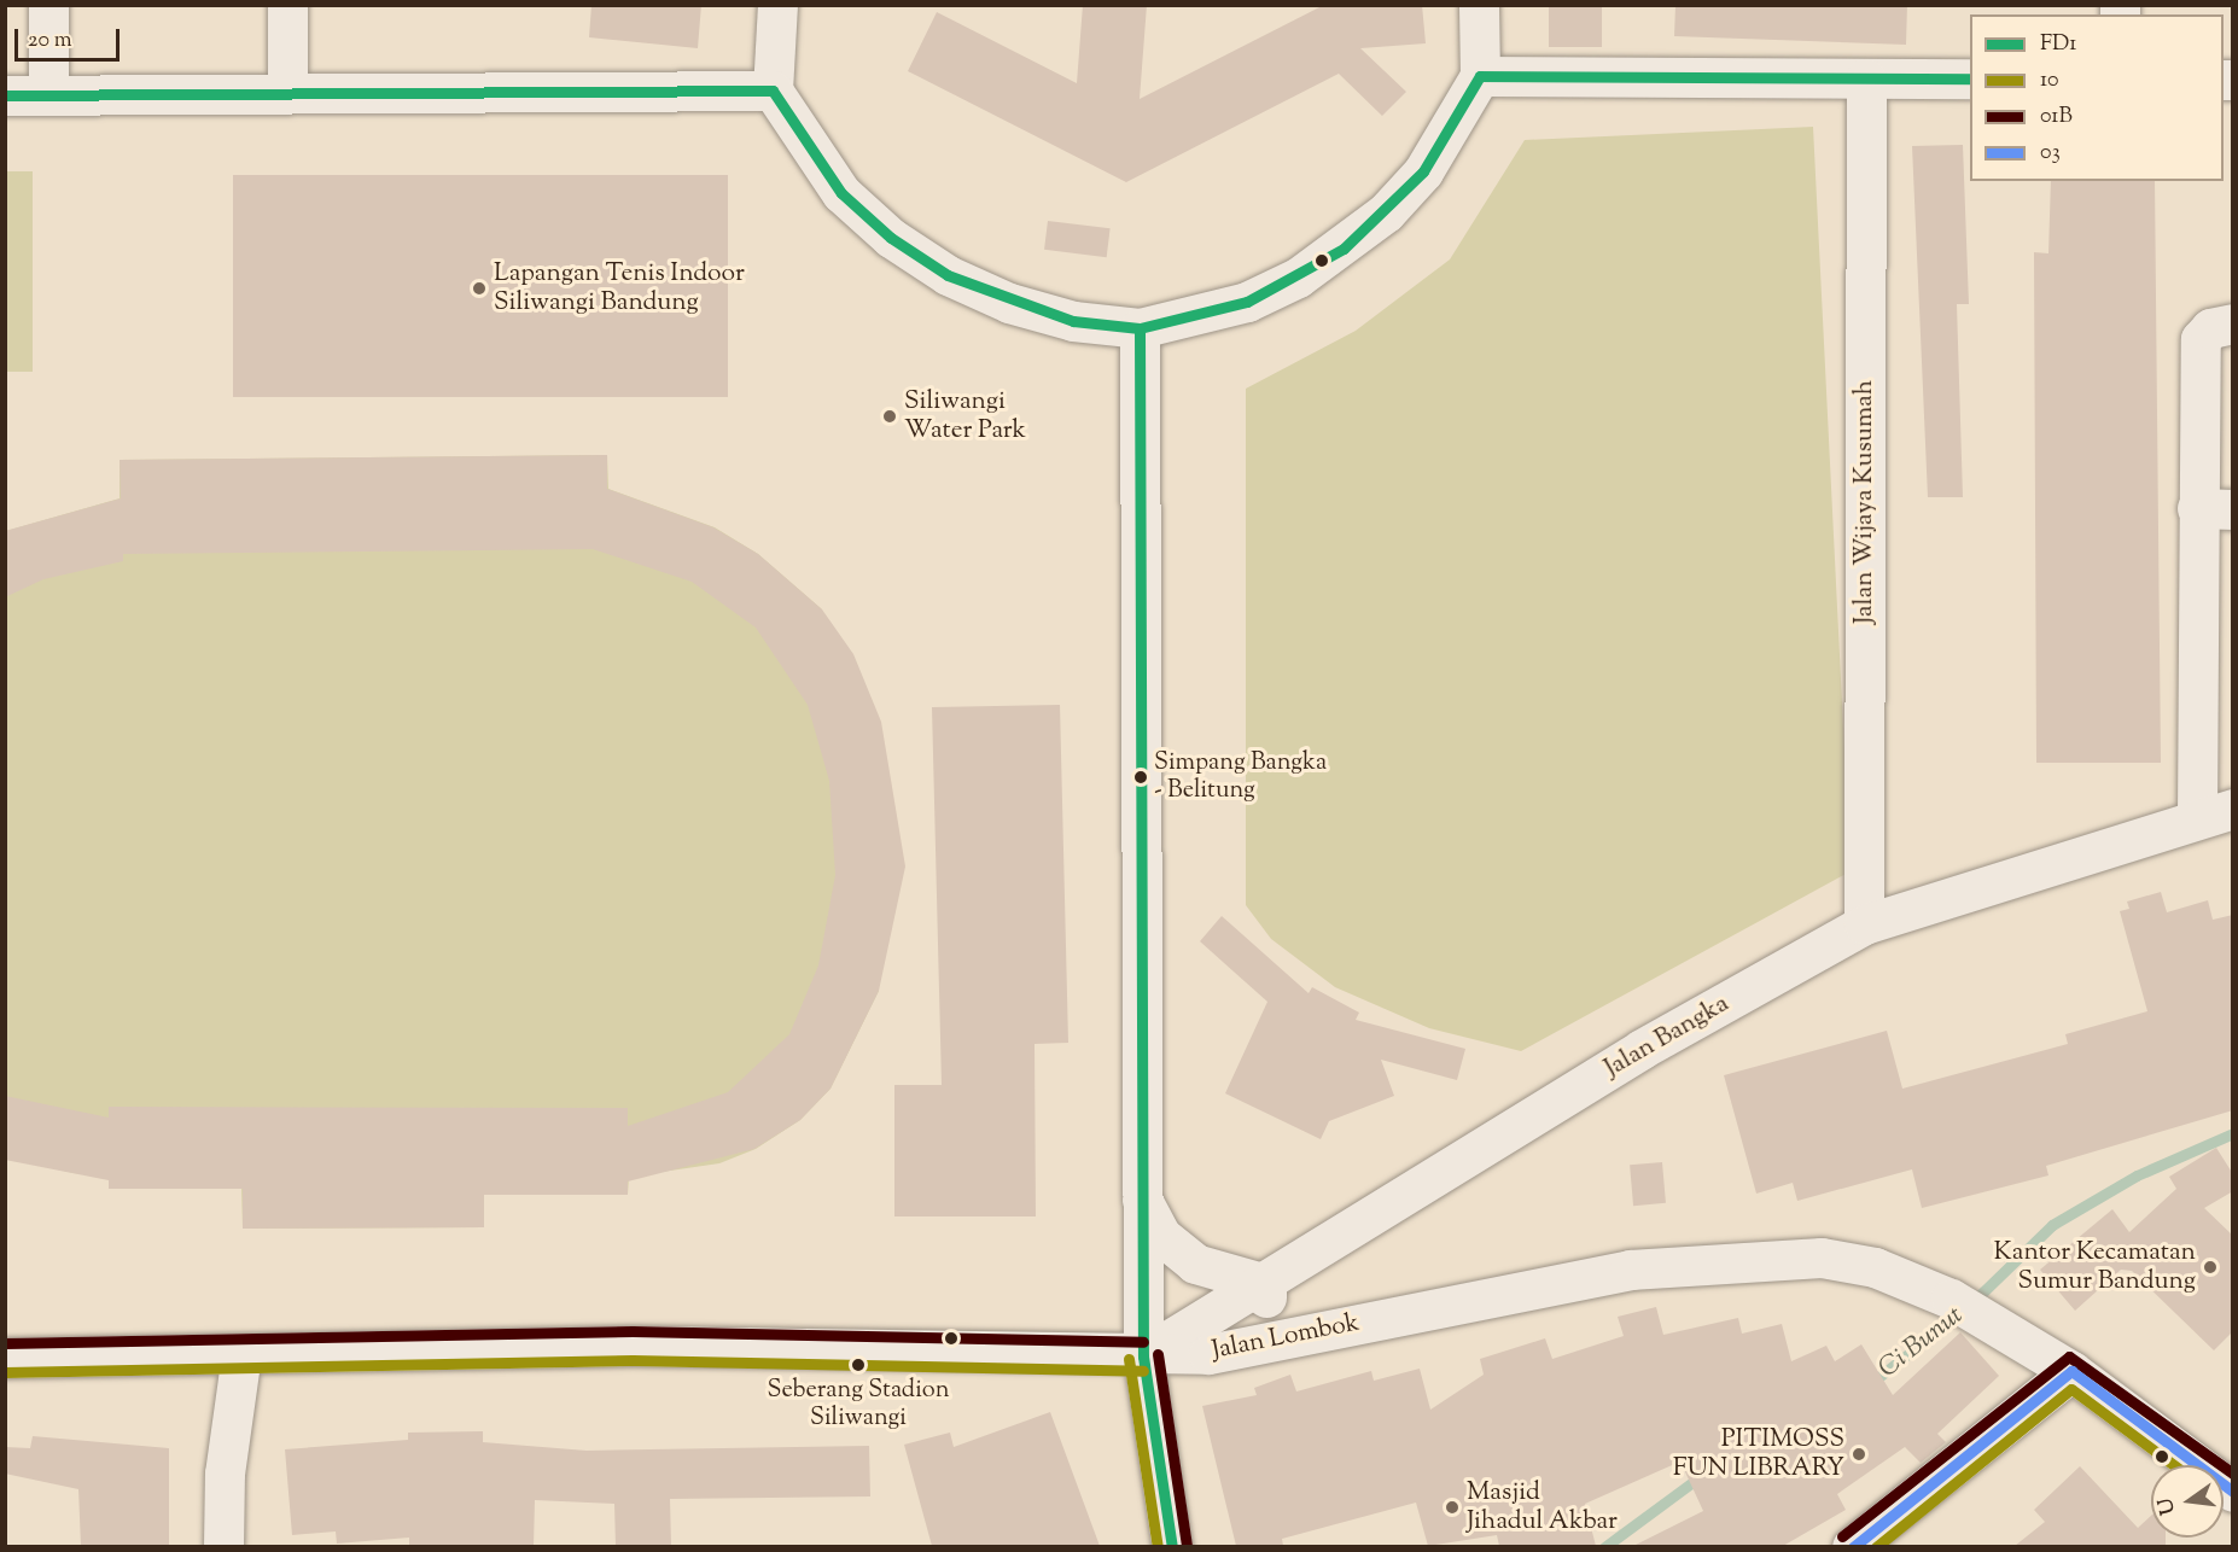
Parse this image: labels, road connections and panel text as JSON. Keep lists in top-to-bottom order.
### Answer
{
  "streets": {
    "street": ["Jalan Wijaya Kusumah", "Jalan Bangka", "Jalan Lombok"]
  },
  "crossings": [
    ["Jalan Wijaya Kusumah", "Jalan Bangka"],
    ["Jalan Bangka", "Jalan Lombok"]
  ],
  "water": ["Ci Bunut"],
  "places": [
    "Lapangan Tenis Indoor Siliwangi Bandung",
    "Siliwangi Water Park",
    "Simpang Bangka - Belitung",
    "Kantor Kecamatan Sumur Bandung",
    "Seberang Stadion Siliwangi",
    "PITIMOSS FUN LIBRARY",
    "Masjid Jihadul Akbar"
  ],
  "lines": [
    "transit line FD1",
    "transit line 01B",
    "transit line 10",
    "transit line 03"
  ],
  "legend": [
    "FD1",
    "10",
    "01B",
    "03"
  ],
  "scale_bar": "20 m",
  "north": "left"
}
